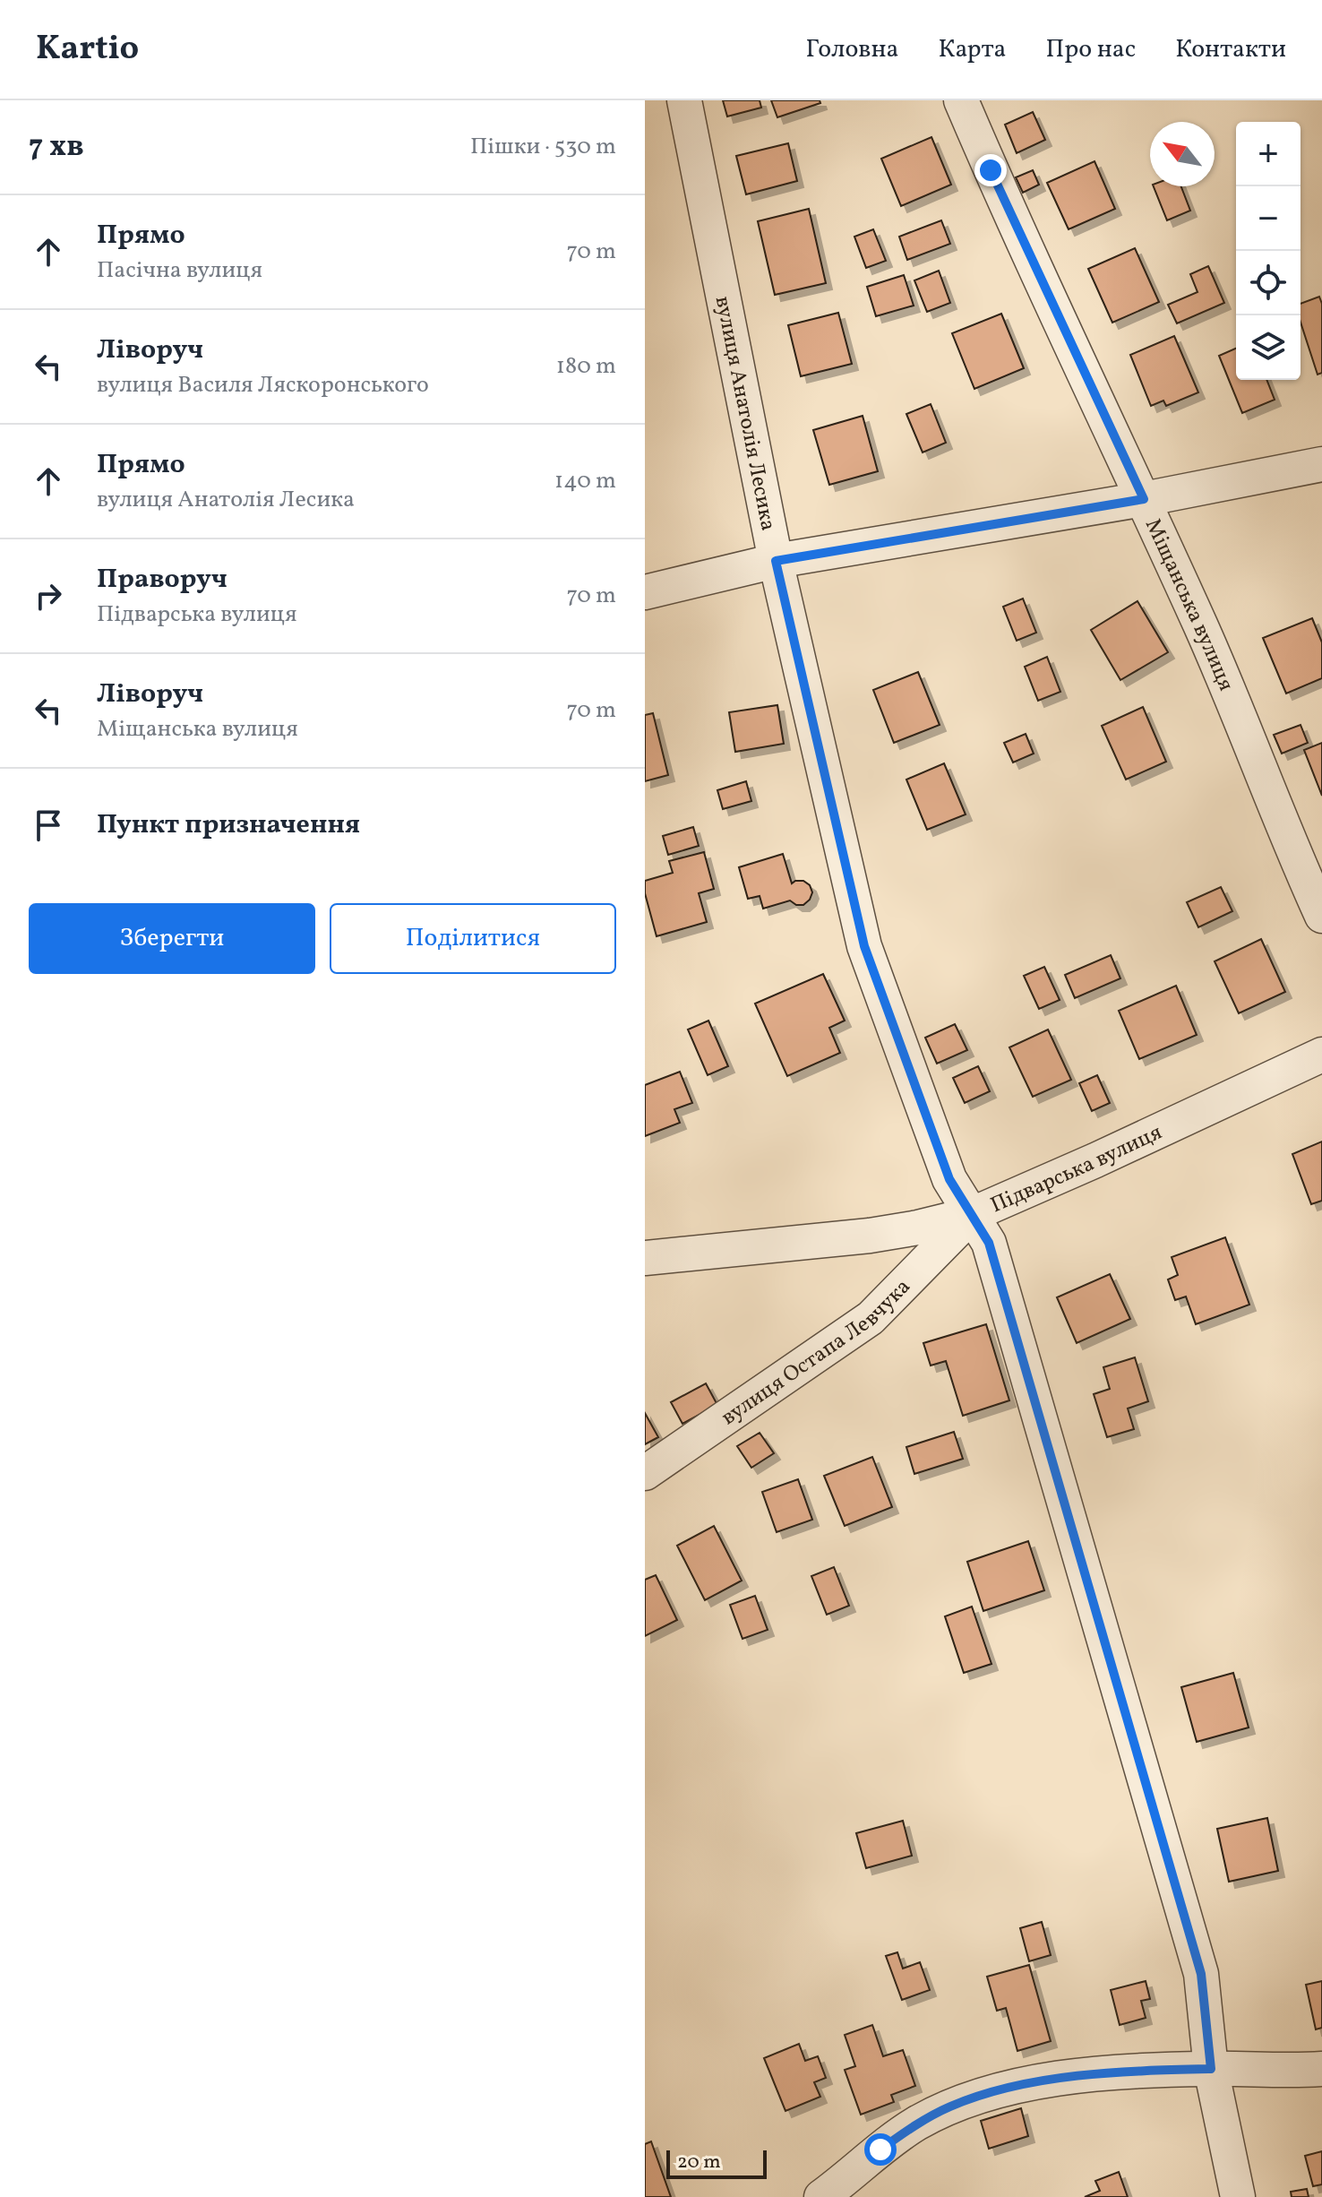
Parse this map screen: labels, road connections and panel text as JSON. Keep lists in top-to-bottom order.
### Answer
{
  "streets": {
    "street": [
      "вулиця Анатолія Лесика",
      "Міщанська вулиця",
      "Підварська вулиця",
      "вулиця Остапа Левчука"
    ]
  },
  "crossings": [
    ["вулиця Анатолія Лесика", "Підварська вулиця"],
    ["вулиця Анатолія Лесика", "вулиця Остапа Левчука"],
    ["Підварська вулиця", "вулиця Остапа Левчука"]
  ],
  "scale_bar": "20 m",
  "north": "top left",
  "page": {
    "header": "Kartio",
    "nav": [
      "Головна",
      "Карта",
      "Про нас",
      "Контакти"
    ],
    "heading": ["7 хв", "Пішки · 530 m"],
    "map_buttons": ["+", "−"],
    "list": [
      ["Прямо", "Пасічна вулиця", "70 m"],
      ["Ліворуч", "вулиця Василя Ляскоронського", "180 m"],
      ["Прямо", "вулиця Анатолія Лесика", "140 m"],
      ["Праворуч", "Підварська вулиця", "70 m"],
      ["Ліворуч", "Міщанська вулиця", "70 m"],
      "Пункт призначення"
    ],
    "buttons": ["Зберегти", "Поділитися"],
    "scale": "20 m"
  }
}
